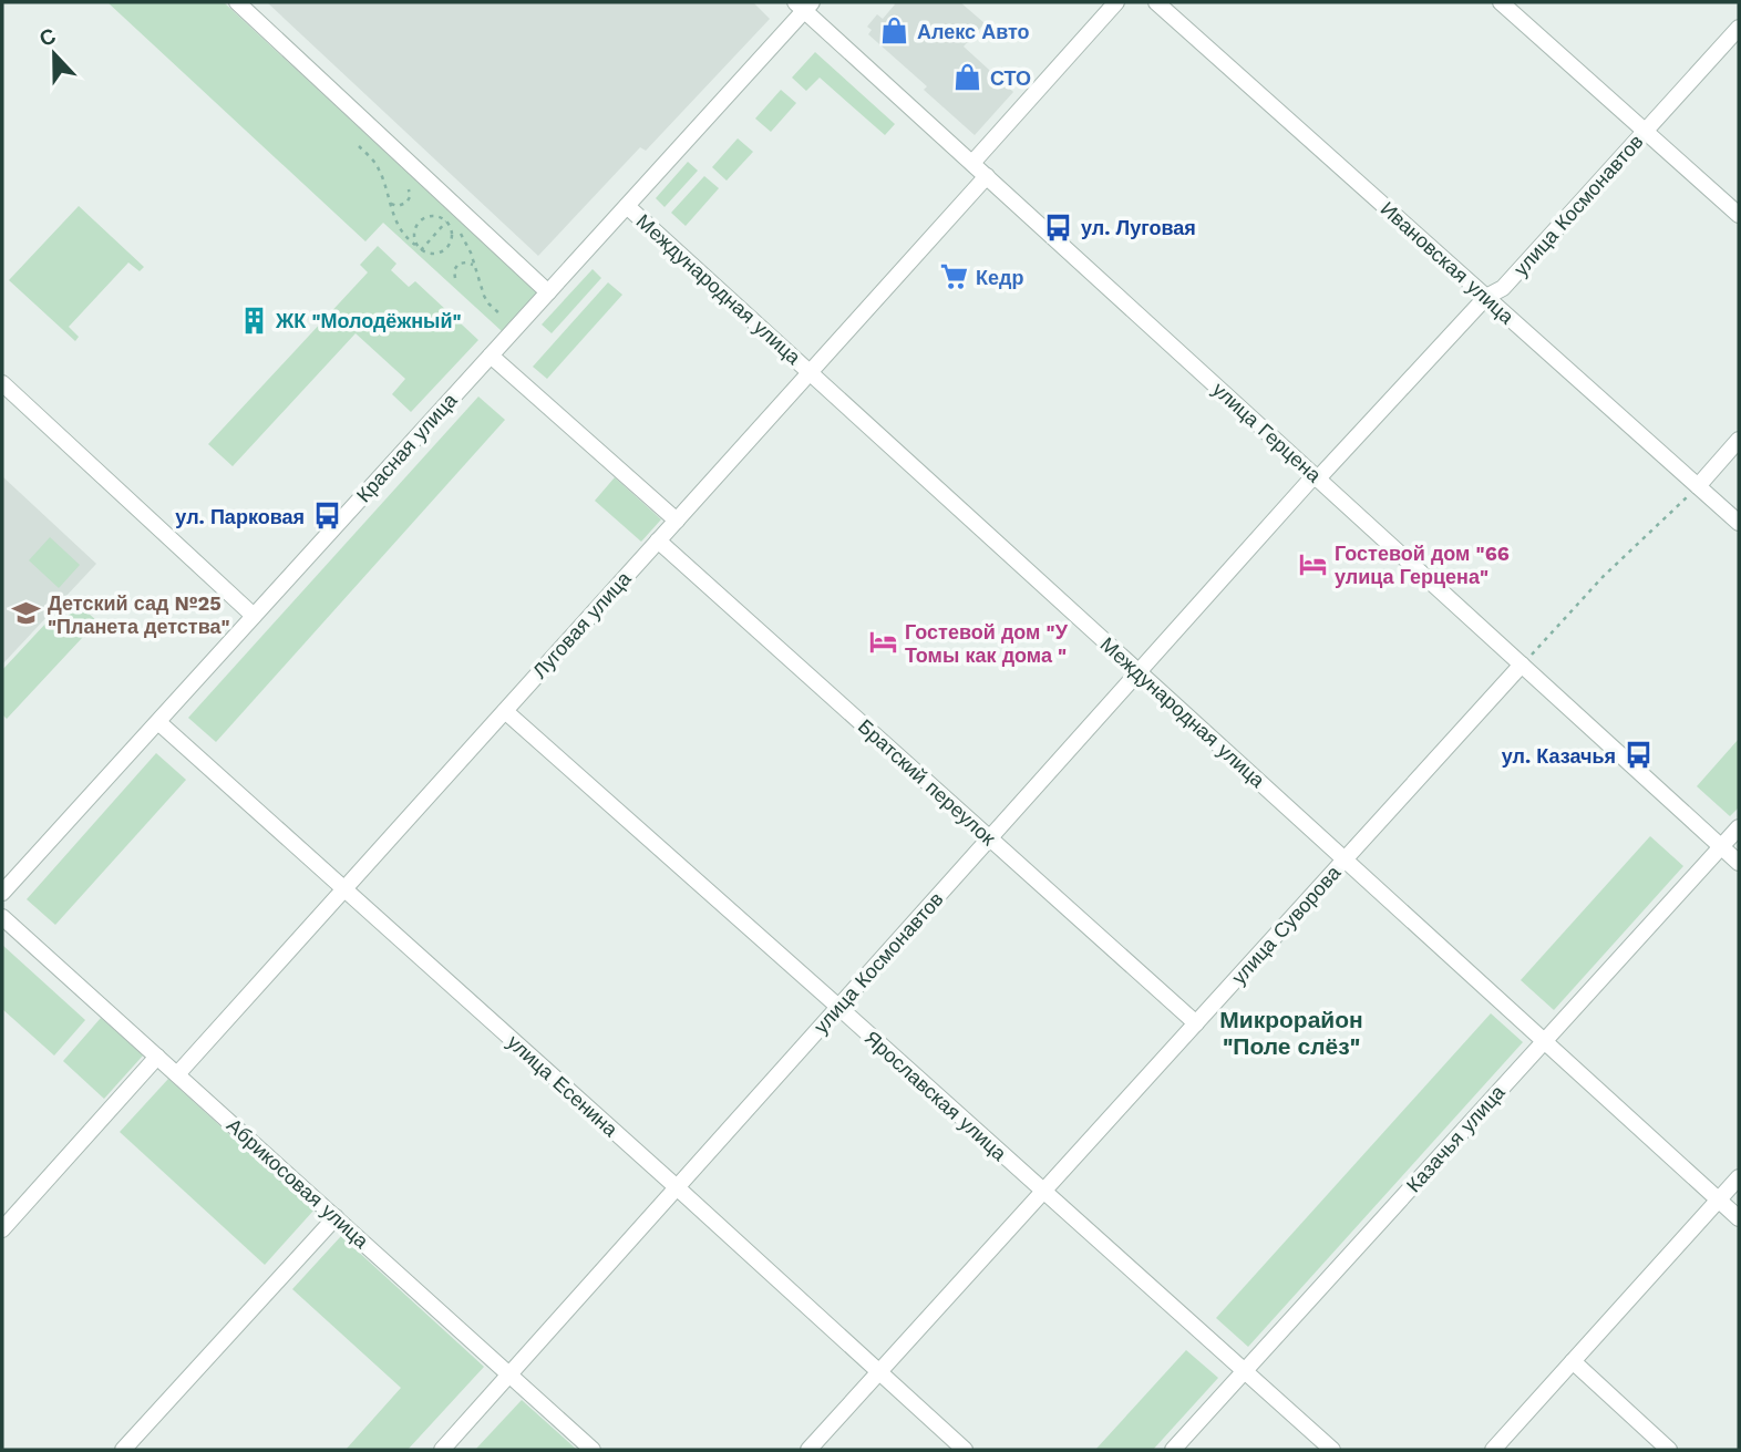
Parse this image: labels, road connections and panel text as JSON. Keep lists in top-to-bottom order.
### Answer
{
  "streets": {
    "street": [
      "улица Космонавтов",
      "Ивановская улица",
      "Международная улица",
      "улица Герцена",
      "Красная улица",
      "Луговая улица",
      "Братский переулок",
      "улица Суворова",
      "улица Есенина",
      "Ярославская улица",
      "Казачья улица",
      "Абрикосовая улица"
    ]
  },
  "crossings": [
    ["улица Космонавтов", "Ивановская улица"],
    ["улица Космонавтов", "Международная улица"],
    ["улица Космонавтов", "улица Герцена"],
    ["улица Космонавтов", "Братский переулок"],
    ["улица Космонавтов", "улица Есенина"],
    ["улица Космонавтов", "Ярославская улица"],
    ["улица Космонавтов", "Абрикосовая улица"],
    ["Международная улица", "Красная улица"],
    ["Международная улица", "Луговая улица"],
    ["Международная улица", "улица Суворова"],
    ["Международная улица", "Казачья улица"],
    ["улица Герцена", "Красная улица"],
    ["улица Герцена", "Луговая улица"],
    ["улица Герцена", "улица Суворова"],
    ["улица Герцена", "Казачья улица"],
    ["Красная улица", "улица Есенина"],
    ["Луговая улица", "Братский переулок"],
    ["Луговая улица", "улица Есенина"],
    ["Луговая улица", "Ярославская улица"],
    ["Луговая улица", "Абрикосовая улица"],
    ["Братский переулок", "улица Суворова"],
    ["улица Суворова", "улица Есенина"],
    ["улица Суворова", "Ярославская улица"],
    ["Ярославская улица", "Казачья улица"]
  ],
  "districts": ["Микрорайон \"Поле слёз\""],
  "places": {
    "shop": ["Алекс Авто", "СТО"],
    "bus stop": ["ул. Луговая", "ул. Парковая", "ул. Казачья"],
    "supermarket": ["Кедр"],
    "building": ["ЖК \"Молодёжный\""],
    "hotel": ["Гостевой дом \"66 улица Герцена\"", "Гостевой дом \"У Томы как дома \""],
    "school or university": ["Детский сад №25 \"Планета детства\""]
  },
  "north": "top"
}
